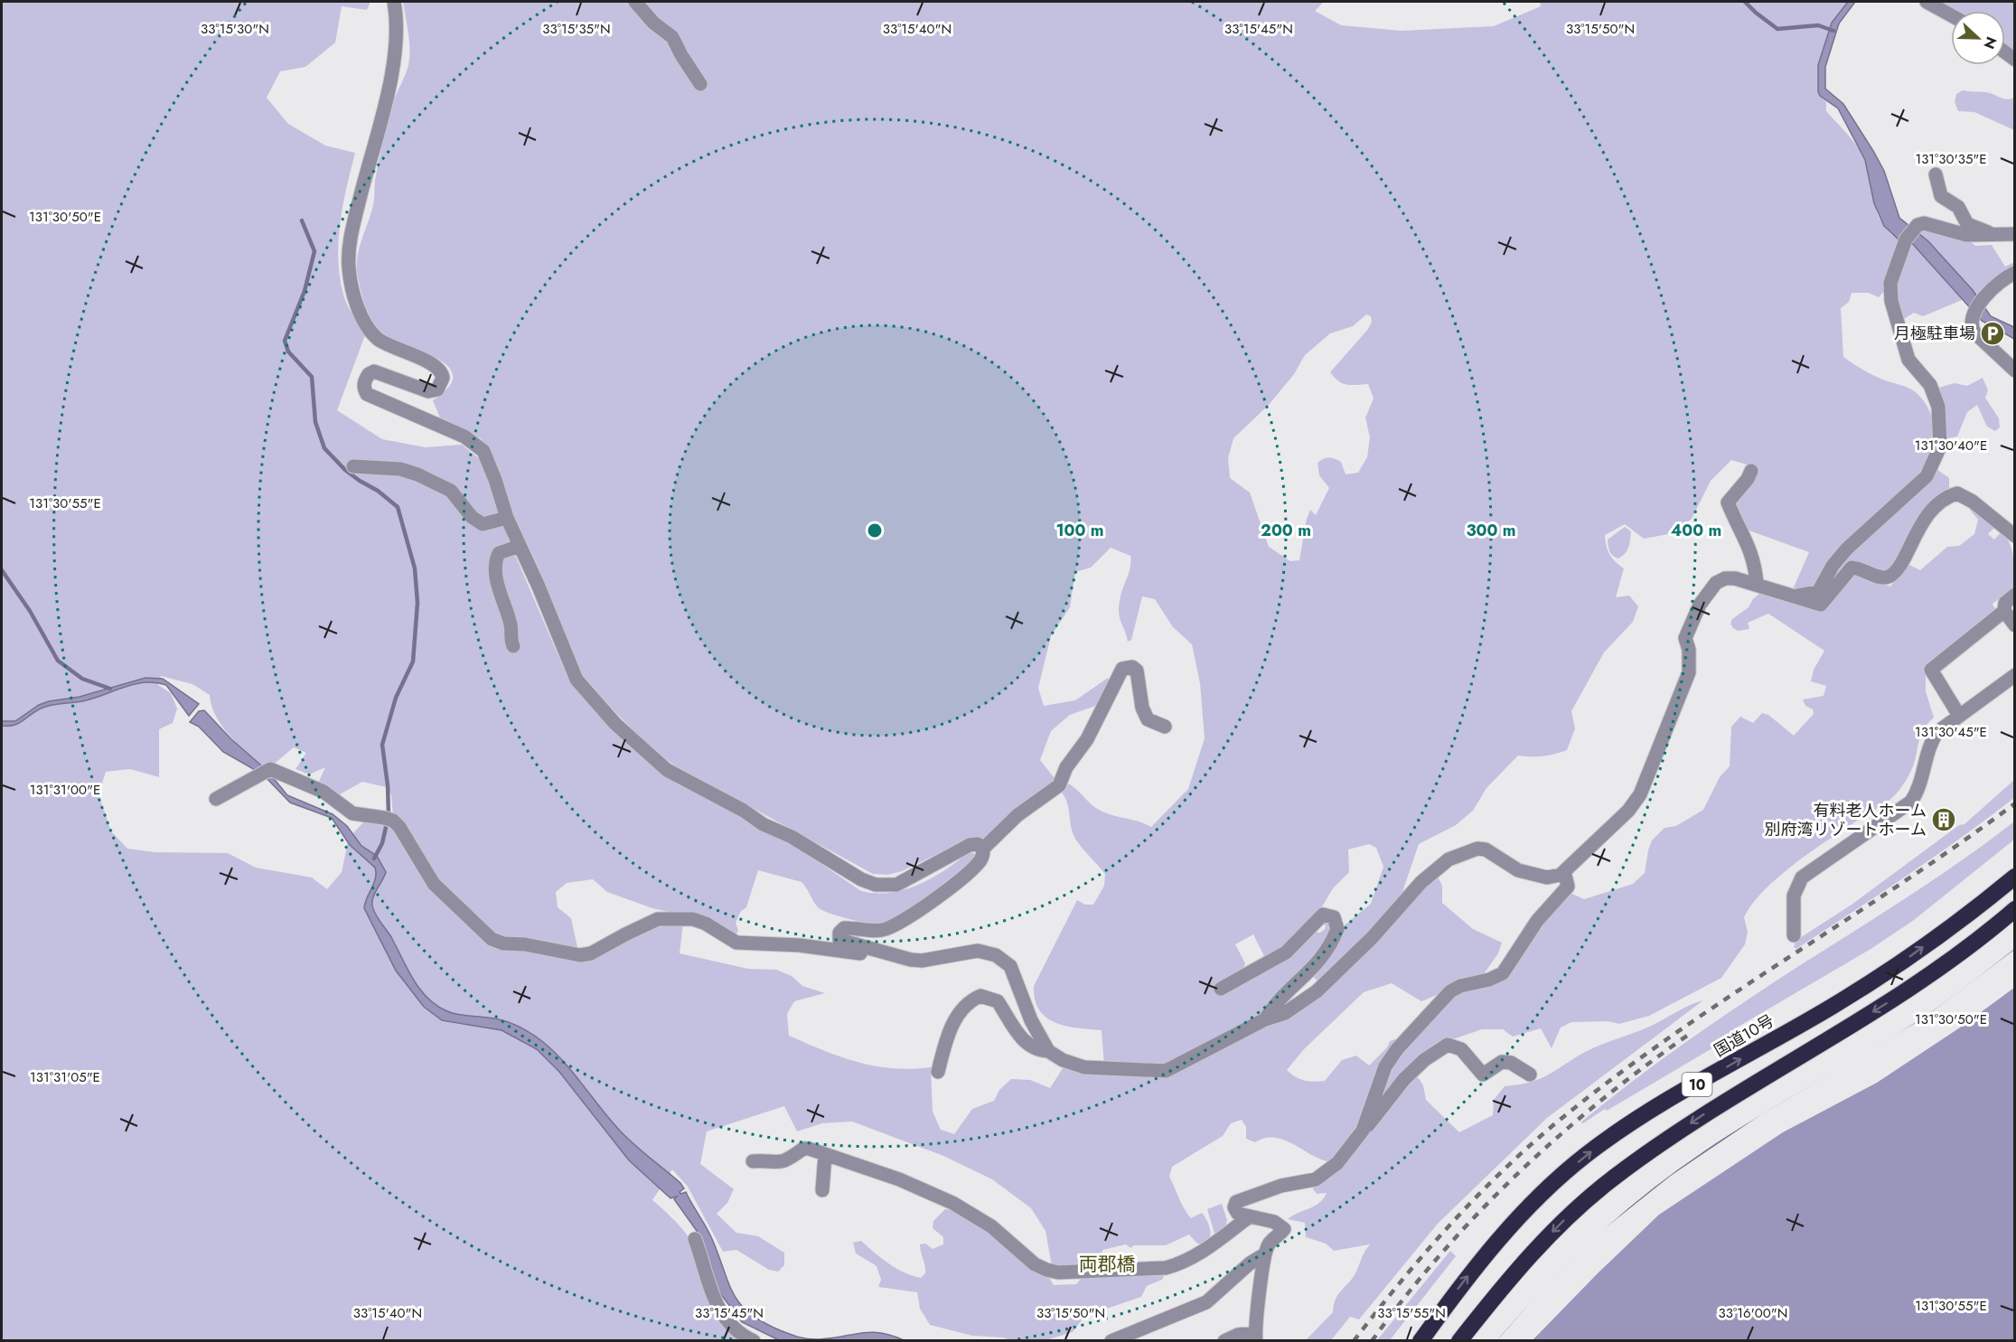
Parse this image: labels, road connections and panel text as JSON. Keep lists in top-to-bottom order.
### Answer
{
  "streets": {
    "highway": ["国道10号", "10"]
  },
  "districts": ["両郡橋"],
  "places": {
    "parking": ["月極駐車場"],
    "building": ["有料老人ホーム 別府湾リゾートホーム"]
  },
  "north": "right",
  "coordinates": [
    "33°15'30\"N",
    "33°15'35\"N",
    "33°15'40\"N",
    "33°15'45\"N",
    "33°15'50\"N",
    "131°30'35\"E",
    "131°30'50\"E",
    "131°30'40\"E",
    "131°30'55\"E",
    "131°30'45\"E",
    "131°31'00\"E",
    "131°31'05\"E",
    "33°15'55\"N",
    "33°16'00\"N"
  ],
  "rings": [
    "100 m",
    "200 m",
    "300 m",
    "400 m"
  ]
}
